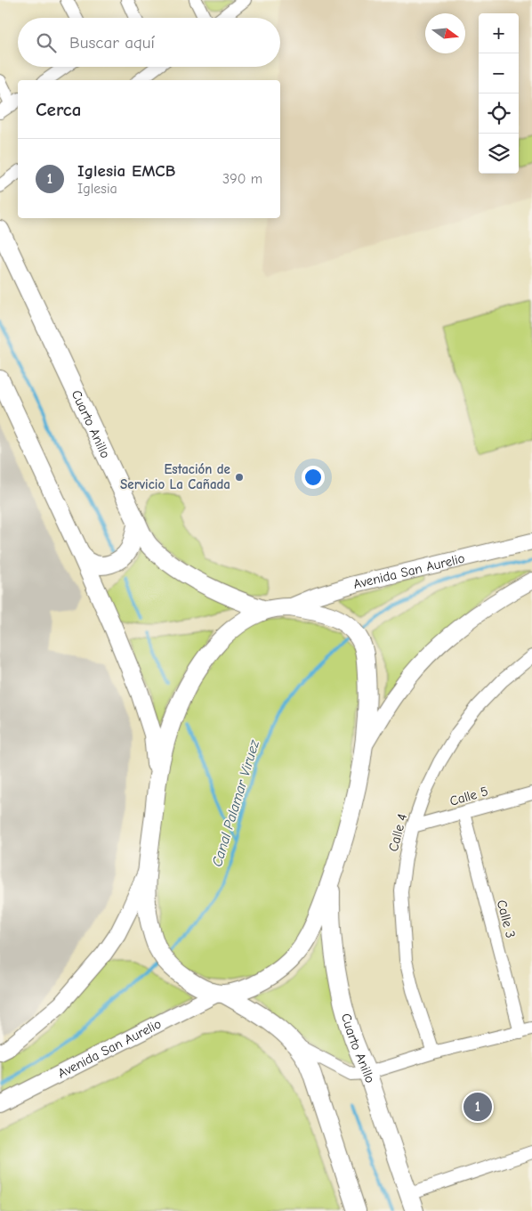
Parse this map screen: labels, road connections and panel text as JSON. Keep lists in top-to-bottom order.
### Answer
{
  "streets": {
    "highway": ["Cuarto Anillo"],
    "main road": ["Avenida San Aurelio"],
    "street": ["Calle 5", "Calle 4", "Calle 3"]
  },
  "crossings": [
    ["Calle 5", "Calle 4"],
    ["Calle 5", "Calle 3"]
  ],
  "water": ["Canal Palamar Viruez"],
  "places": ["Estación de Servicio La Cañada"],
  "north": "right",
  "page": {
    "map_buttons": ["+", "−"],
    "search": "Buscar aquí",
    "heading": "Cerca",
    "list": [
      {
        "mark": "1",
        "name": "Iglesia EMCB",
        "note": "Iglesia",
        "value": "390 m"
      }
    ],
    "pins": "1"
  }
}
